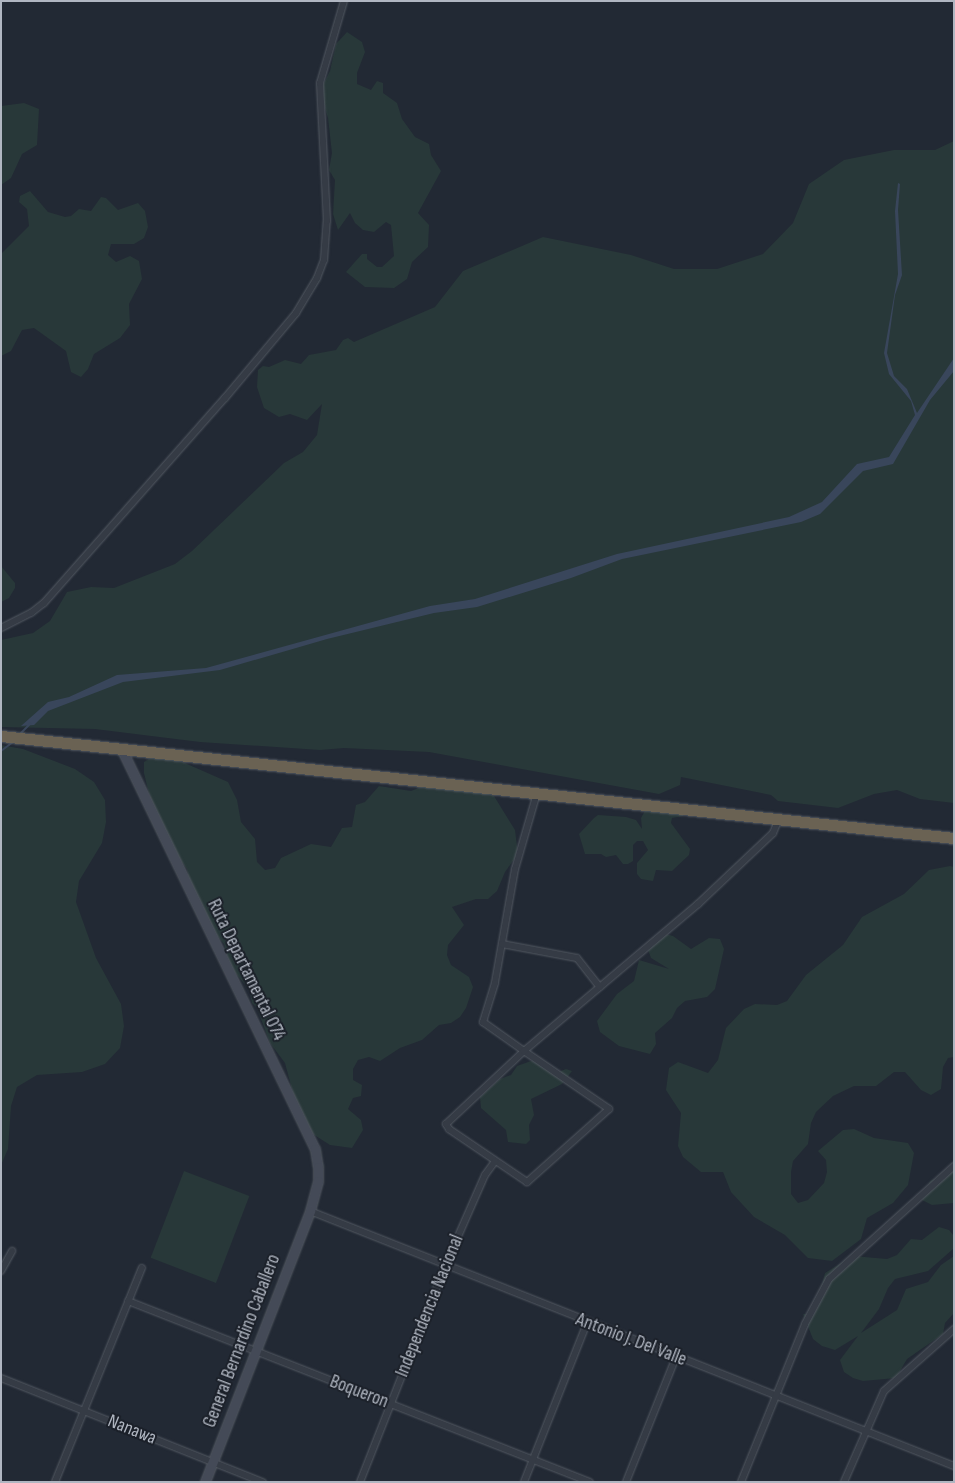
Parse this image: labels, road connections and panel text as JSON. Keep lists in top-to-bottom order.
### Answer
{
  "streets": {
    "street": [
      "Ruta Departamental 074",
      "Independencia Nacional",
      "Antonio J. Del Valle",
      "General Bernardino Caballero",
      "Boqueron",
      "Nanawa"
    ]
  },
  "crossings": [
    ["Ruta Departamental 074", "Antonio J. Del Valle"],
    ["Ruta Departamental 074", "General Bernardino Caballero"],
    ["Independencia Nacional", "Antonio J. Del Valle"],
    ["Independencia Nacional", "Boqueron"],
    ["Antonio J. Del Valle", "General Bernardino Caballero"],
    ["General Bernardino Caballero", "Boqueron"],
    ["General Bernardino Caballero", "Nanawa"]
  ]
}
